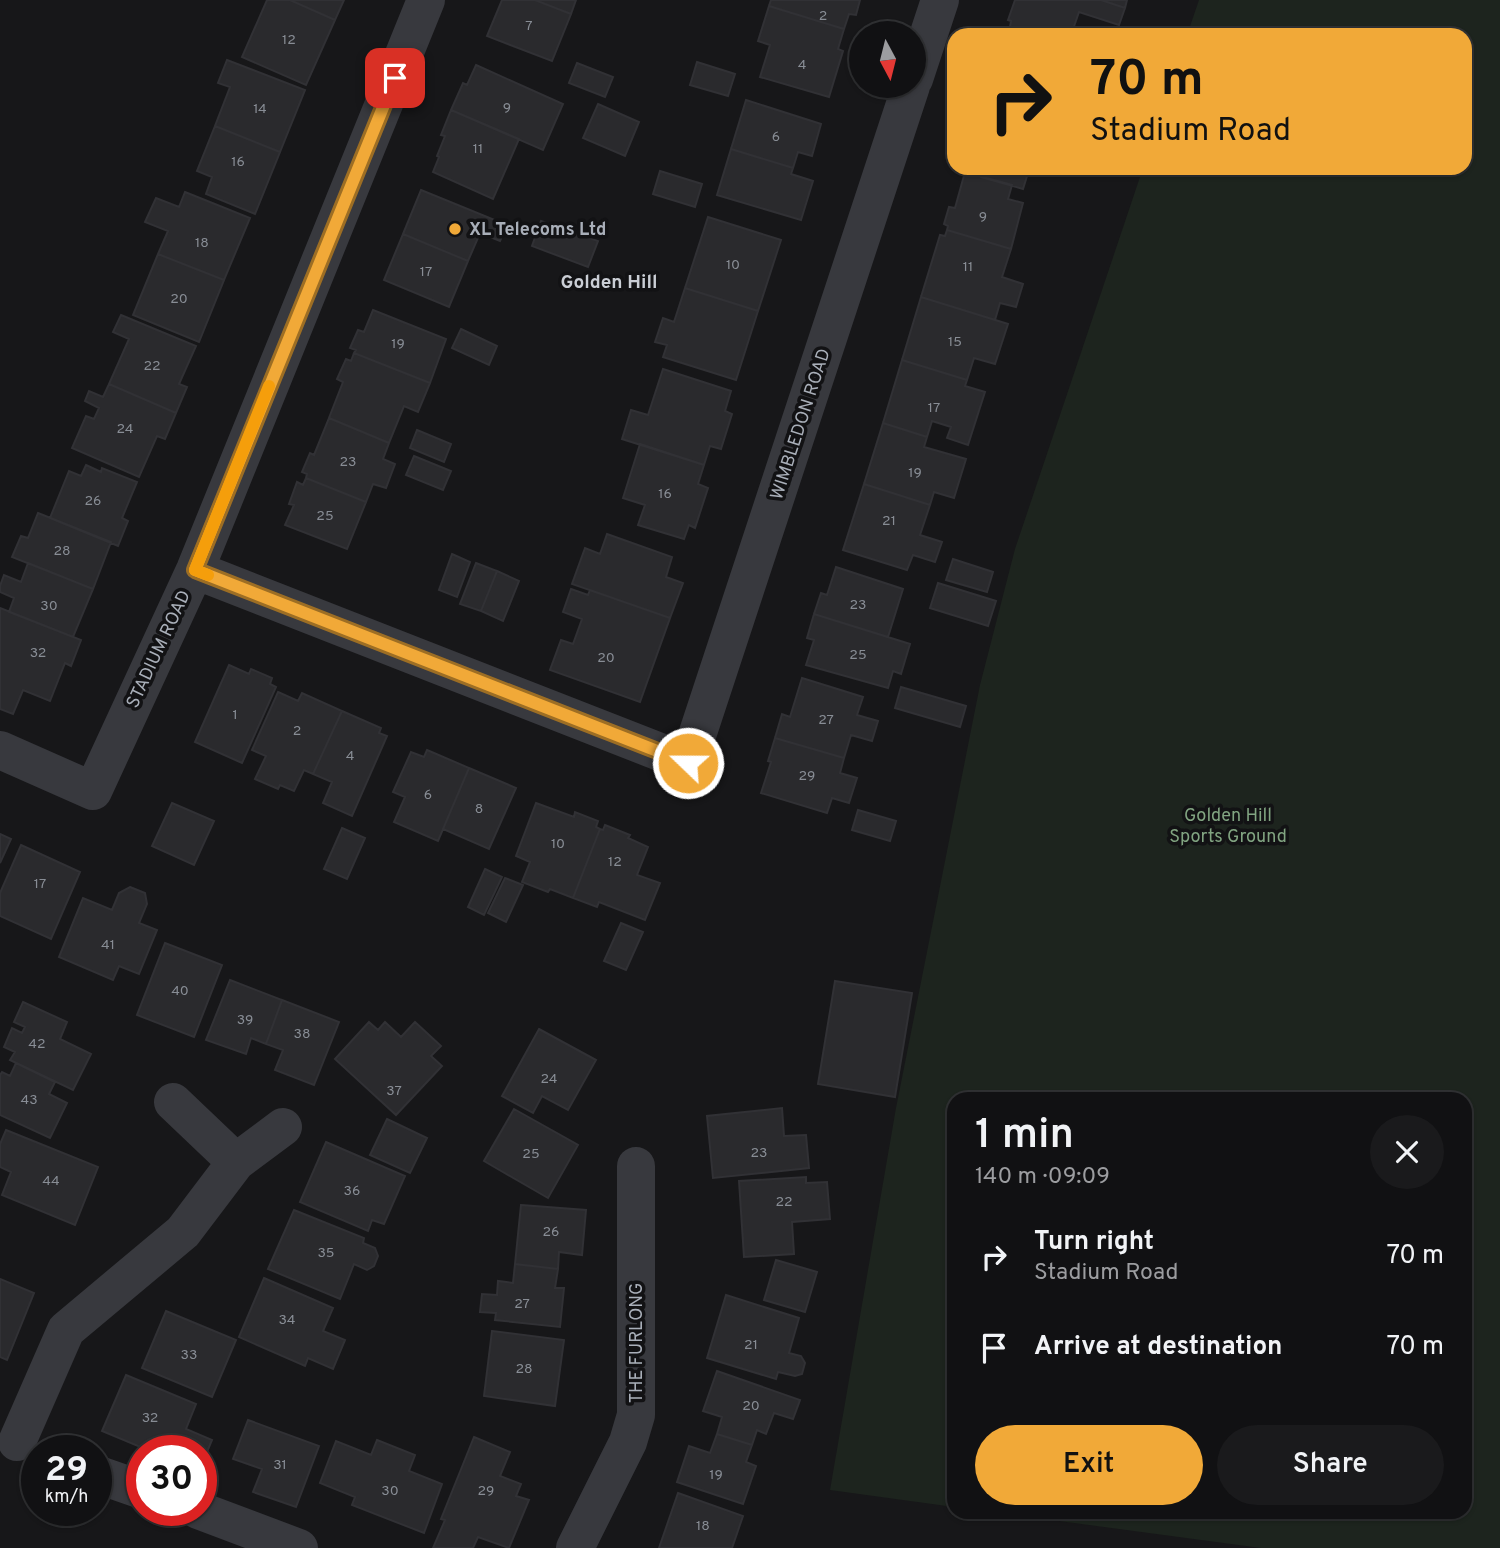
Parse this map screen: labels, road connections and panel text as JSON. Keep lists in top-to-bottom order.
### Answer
{
  "streets": {
    "street": ["WIMBLEDON ROAD", "STADIUM ROAD", "THE FURLONG"]
  },
  "crossings": [
    ["WIMBLEDON ROAD", "STADIUM ROAD"]
  ],
  "districts": ["Golden Hill"],
  "parks": ["Golden Hill Sports Ground"],
  "places": ["XL Telecoms Ltd"],
  "house_numbers": [
    "2",
    "7",
    "12",
    "4",
    "9",
    "14",
    "6",
    "11",
    "16",
    "9",
    "18",
    "10",
    "11",
    "17",
    "20",
    "15",
    "19",
    "22",
    "17",
    "24",
    "23",
    "19",
    "16",
    "26",
    "25",
    "21",
    "28",
    "23",
    "30",
    "32",
    "25",
    "20",
    "1",
    "27",
    "2",
    "4",
    "29",
    "6",
    "8",
    "10",
    "12",
    "17",
    "41",
    "40",
    "39",
    "38",
    "42",
    "24",
    "37",
    "43",
    "23",
    "25",
    "44",
    "36",
    "22",
    "26",
    "35",
    "27",
    "34",
    "21",
    "33",
    "28",
    "20",
    "32",
    "31",
    "19",
    "30",
    "29",
    "18"
  ],
  "north": "bottom",
  "page": {
    "turn": ["70 m", "Stadium Road"],
    "heading": ["1 min", "140 m · 09:09"],
    "list": [
      {
        "name": "Turn right",
        "note": "Stadium Road",
        "value": "70 m"
      },
      {
        "name": "Arrive at destination",
        "value": "70 m"
      }
    ],
    "buttons": ["Exit", "Share"],
    "speed": "29 km/h",
    "limit": "30"
  }
}
